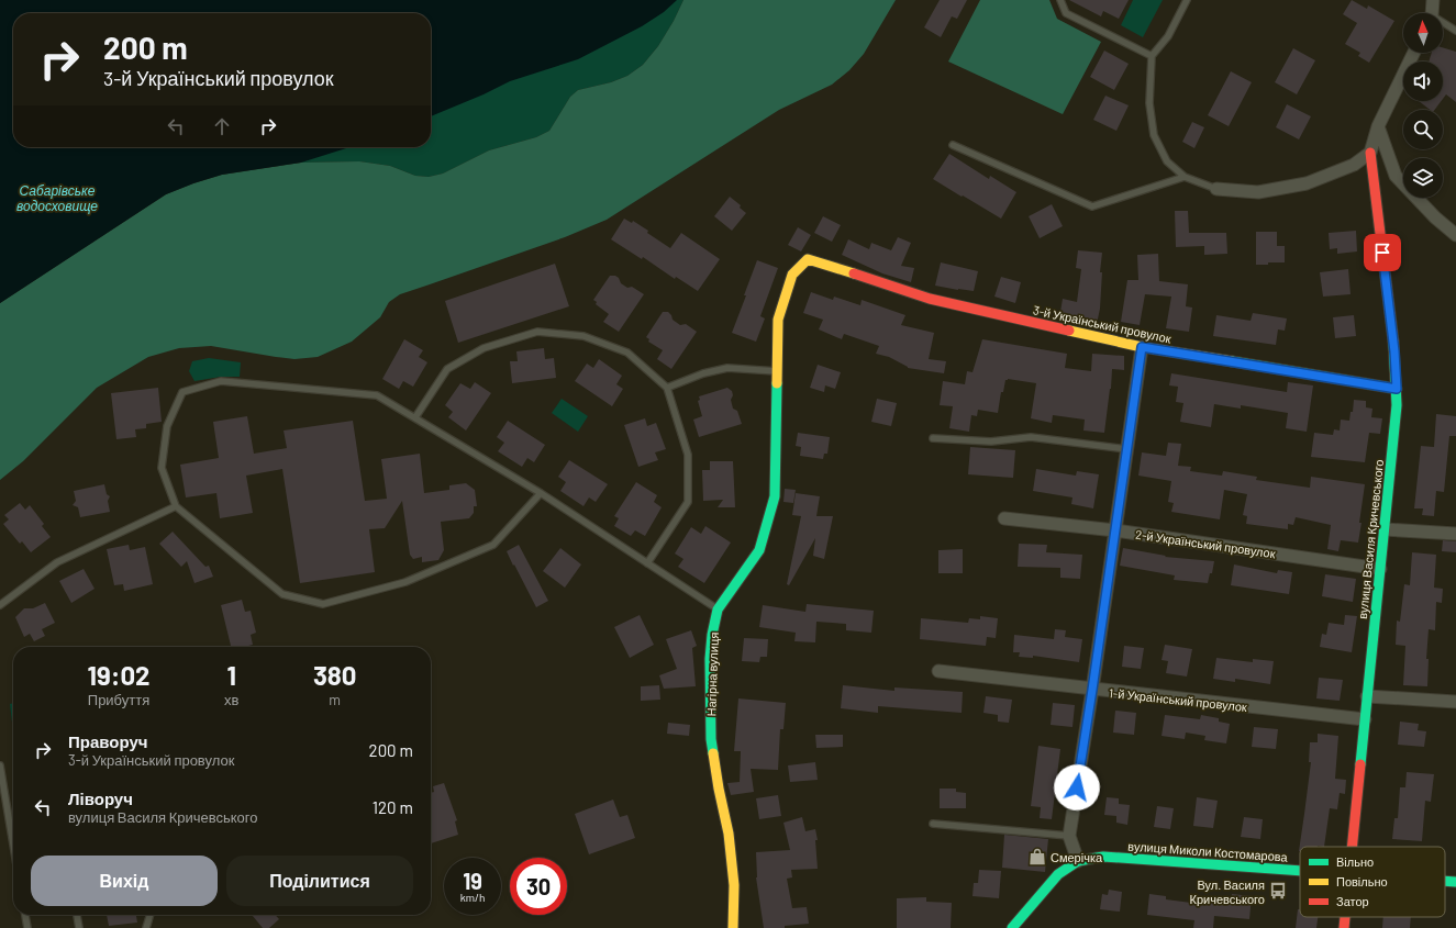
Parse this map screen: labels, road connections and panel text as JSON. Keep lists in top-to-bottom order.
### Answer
{
  "streets": {
    "street": [
      "3-й Український провулок",
      "вулиця Василя Кричевського",
      "2-й Український провулок",
      "Нагірна вулиця",
      "1-й Український провулок",
      "вулиця Миколи Костомарова"
    ]
  },
  "crossings": [
    ["3-й Український провулок", "вулиця Василя Кричевського"],
    ["3-й Український провулок", "Нагірна вулиця"],
    ["вулиця Василя Кричевського", "2-й Український провулок"],
    ["вулиця Василя Кричевського", "1-й Український провулок"]
  ],
  "water": ["Сабарівське водосховище"],
  "places": {
    "shop": ["Смерічка"],
    "bus stop": ["Вул. Василя Кричевського"]
  },
  "legend": ["Вільно", "Повільно", "Затор"],
  "north": "top",
  "page": {
    "turn": ["200 m", "3-й Український провулок"],
    "eta": [
      "19:02",
      "Прибуття",
      "1",
      "хв",
      "380",
      "m"
    ],
    "list": [
      {
        "name": "Праворуч",
        "note": "3-й Український провулок",
        "value": "200 m"
      },
      {
        "name": "Ліворуч",
        "note": "вулиця Василя Кричевського",
        "value": "120 m"
      }
    ],
    "buttons": ["Вихід", "Поділитися"],
    "speed": "19 km/h",
    "limit": "30"
  }
}
